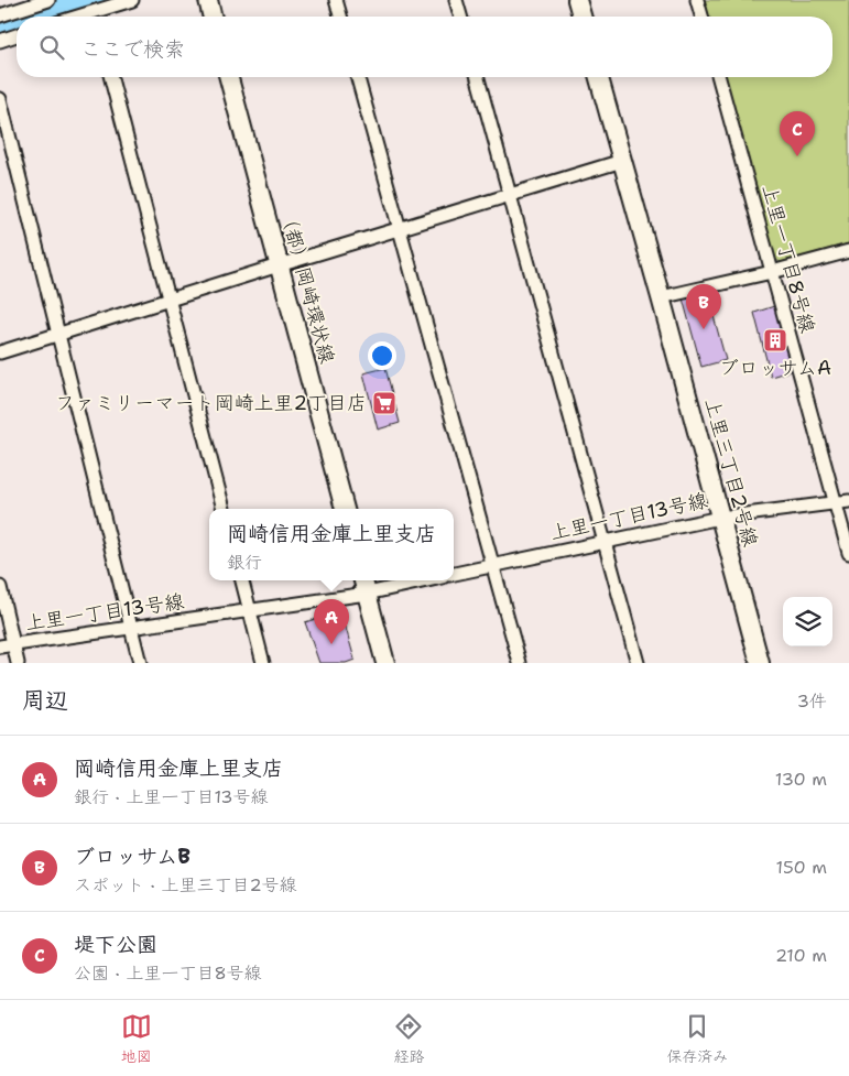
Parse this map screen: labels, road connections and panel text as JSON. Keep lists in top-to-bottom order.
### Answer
{
  "streets": {
    "street": [
      "上里一丁目8号線",
      "（都）岡崎環状線",
      "上里三丁目2号線",
      "上里一丁目13号線"
    ]
  },
  "crossings": [
    ["上里一丁目8号線", "上里一丁目13号線"],
    ["上里三丁目2号線", "上里一丁目13号線"]
  ],
  "places": {
    "building": ["ブロッサムA"],
    "supermarket": ["ファミリーマート岡崎上里2丁目店"]
  },
  "page": {
    "search": "ここで検索",
    "pins": ["C", "B", "A"],
    "popup": ["岡崎信用金庫上里支店", "銀行"],
    "heading": ["周辺", "3件"],
    "list": [
      {
        "mark": "A",
        "name": "岡崎信用金庫上里支店",
        "note": "銀行 · 上里一丁目13号線",
        "value": "130 m"
      },
      {
        "mark": "B",
        "name": "ブロッサムB",
        "note": "スポット · 上里三丁目2号線",
        "value": "150 m"
      },
      {
        "mark": "C",
        "name": "堤下公園",
        "note": "公園 · 上里一丁目8号線",
        "value": "210 m"
      }
    ],
    "nav": ["地図", "経路", "保存済み"]
  }
}
